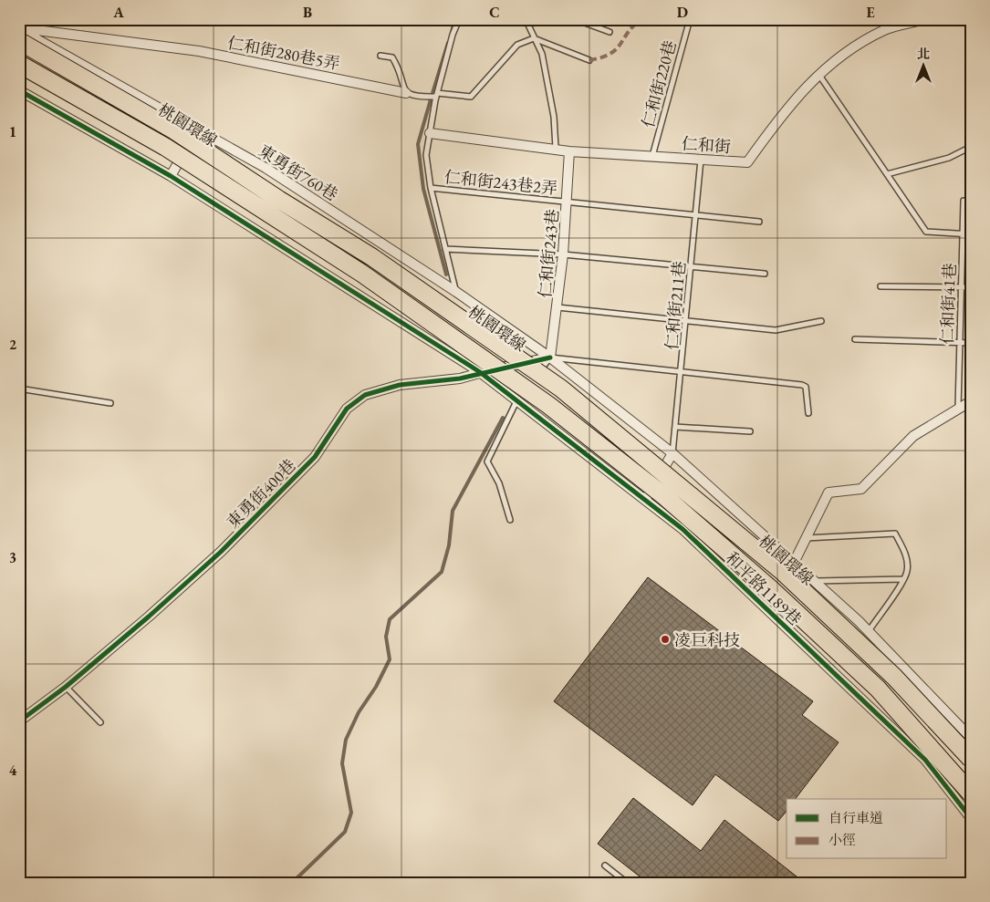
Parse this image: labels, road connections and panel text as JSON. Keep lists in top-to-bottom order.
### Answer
{
  "streets": {
    "highway": ["桃園環線"],
    "street": [
      "仁和街280巷5弄",
      "仁和街",
      "東勇街760巷",
      "仁和街243巷",
      "東勇街400巷",
      "和平路1189巷"
    ],
    "lane": [
      "仁和街220巷",
      "仁和街243巷2弄",
      "仁和街41巷",
      "仁和街211巷"
    ]
  },
  "crossings": [
    ["仁和街280巷5弄", "東勇街760巷"],
    ["仁和街220巷", "仁和街"],
    ["仁和街", "仁和街243巷"],
    ["仁和街", "仁和街211巷"],
    ["東勇街760巷", "仁和街243巷"],
    ["東勇街760巷", "東勇街400巷"],
    ["仁和街243巷2弄", "仁和街243巷"],
    ["仁和街243巷2弄", "仁和街211巷"],
    ["仁和街243巷", "東勇街400巷"],
    ["東勇街400巷", "和平路1189巷"]
  ],
  "places": ["凌巨科技"],
  "legend": ["自行車道", "小徑"],
  "north": "top",
  "grid": {
    "columns": [
      "A",
      "B",
      "C",
      "D",
      "E"
    ],
    "rows": [
      "1",
      "2",
      "3",
      "4"
    ]
  }
}
